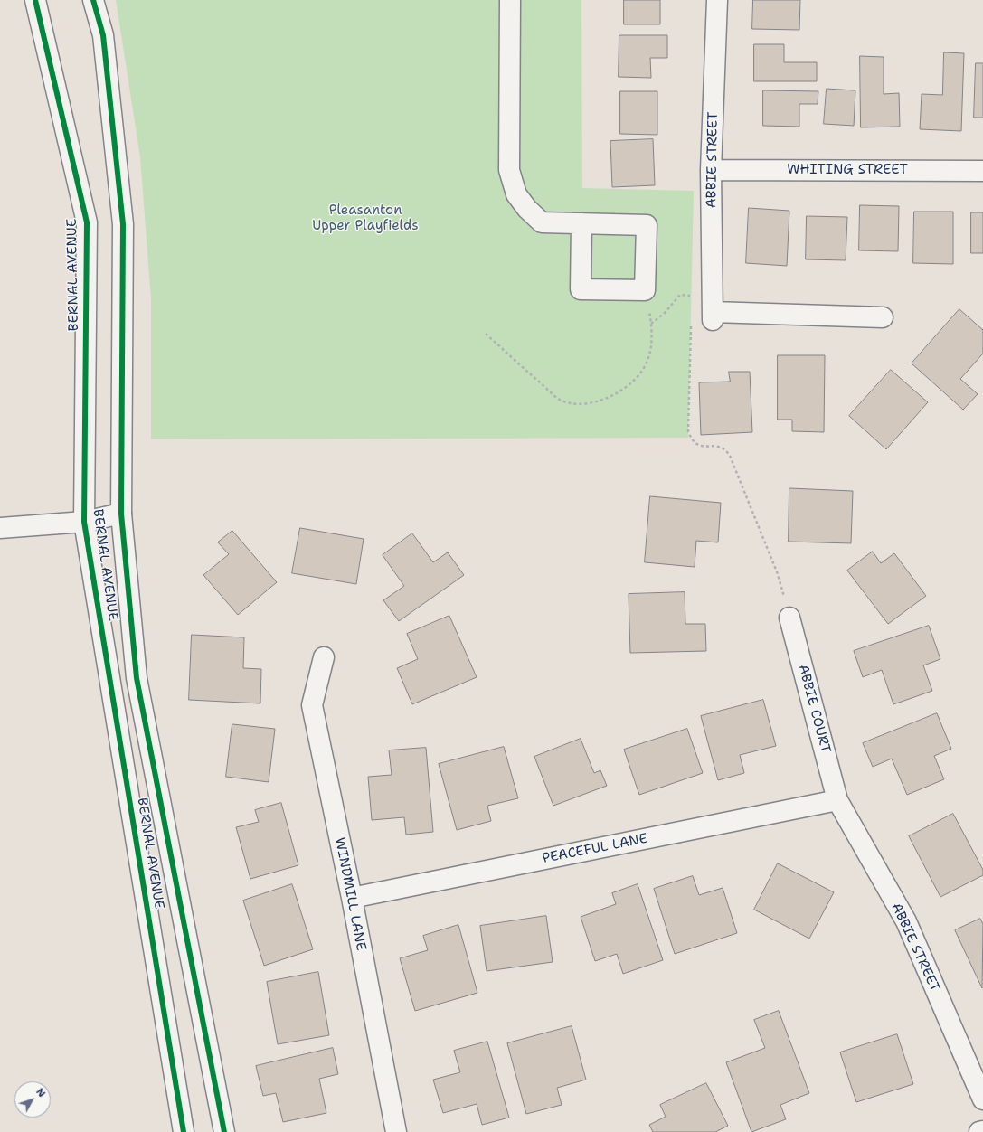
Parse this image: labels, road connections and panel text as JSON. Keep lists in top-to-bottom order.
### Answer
{
  "streets": {
    "main road": [
      "ABBIE STREET",
      "WHITING STREET",
      "BERNAL AVENUE",
      "ABBIE COURT",
      "PEACEFUL LANE",
      "WINDMILL LANE"
    ]
  },
  "crossings": [
    ["ABBIE STREET", "WHITING STREET"],
    ["ABBIE STREET", "ABBIE COURT"],
    ["ABBIE STREET", "PEACEFUL LANE"],
    ["ABBIE COURT", "PEACEFUL LANE"],
    ["PEACEFUL LANE", "WINDMILL LANE"]
  ],
  "parks": ["Pleasanton Upper Playfields"],
  "north": "top right"
}
